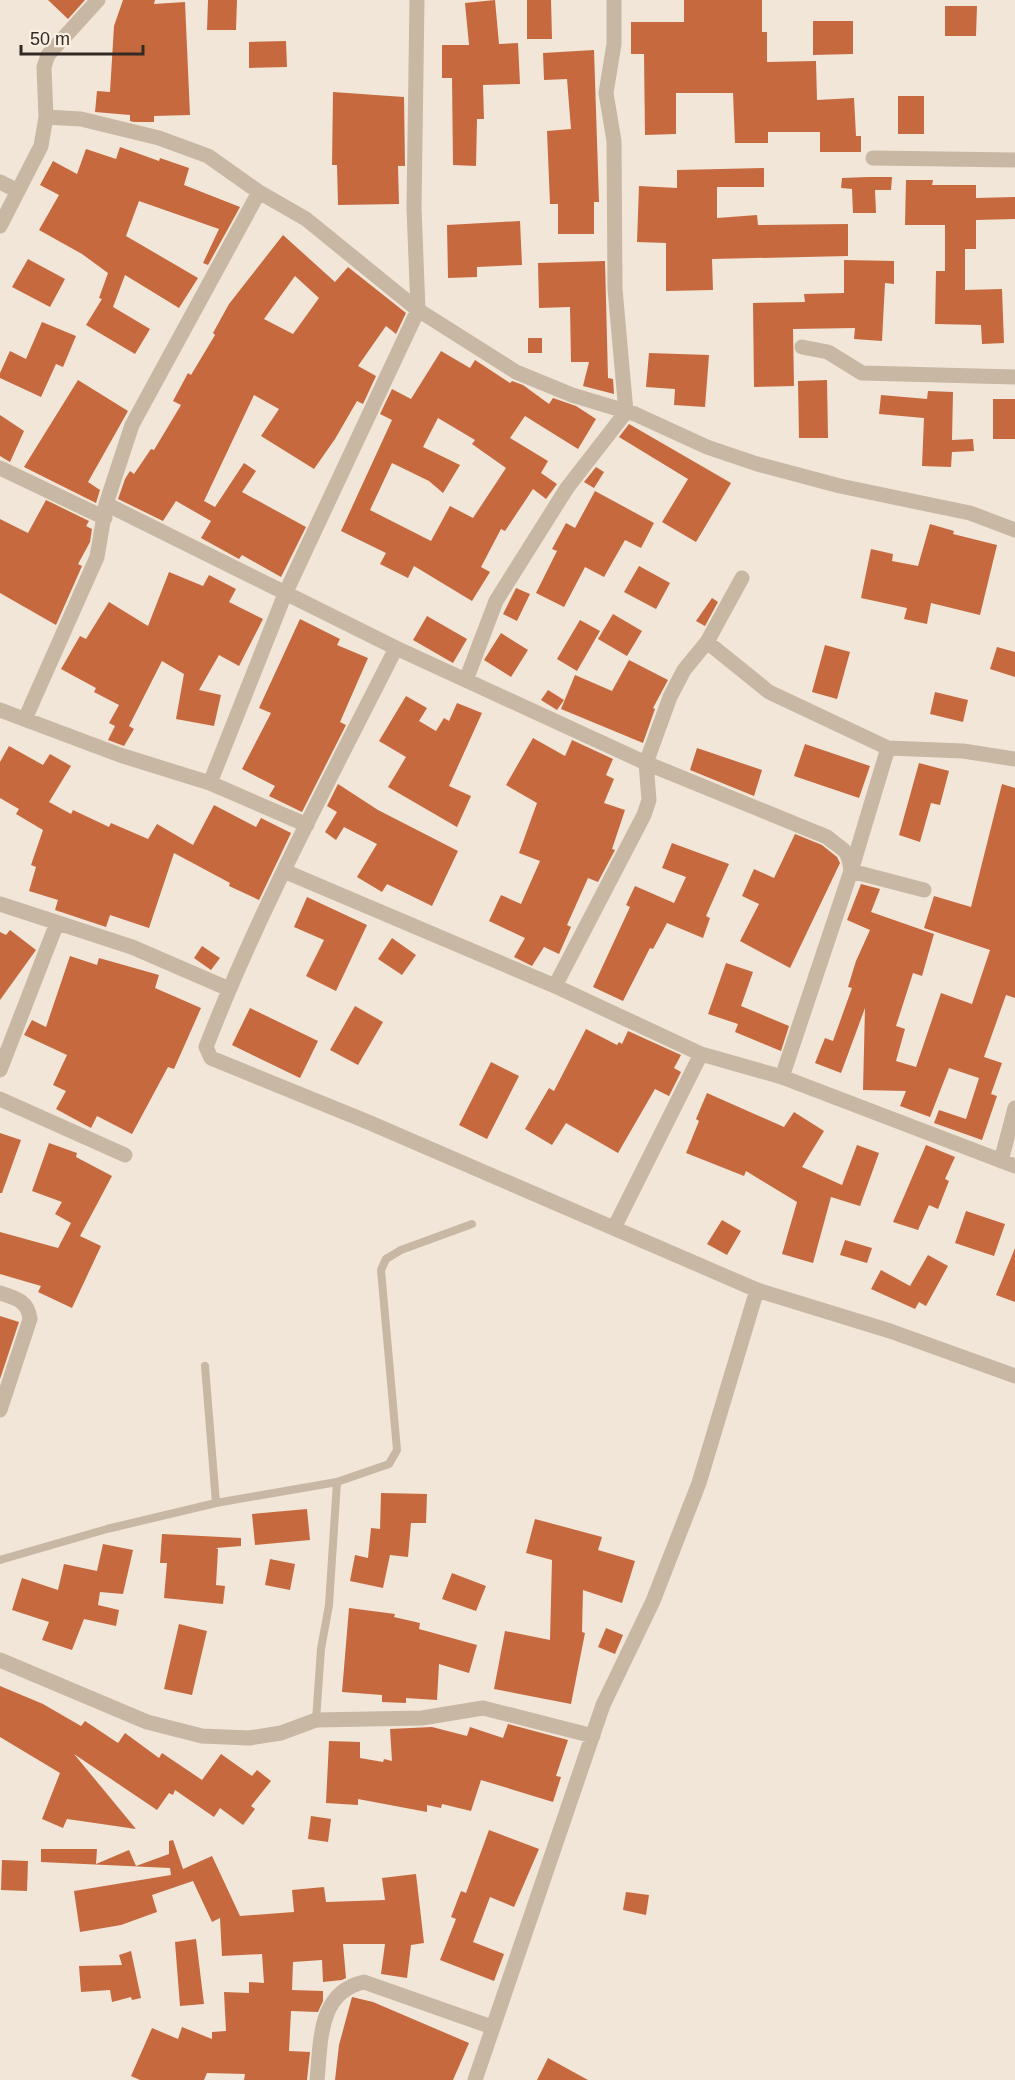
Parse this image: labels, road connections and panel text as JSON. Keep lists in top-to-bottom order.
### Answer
{
  "scale_bar": "50 m"
}
